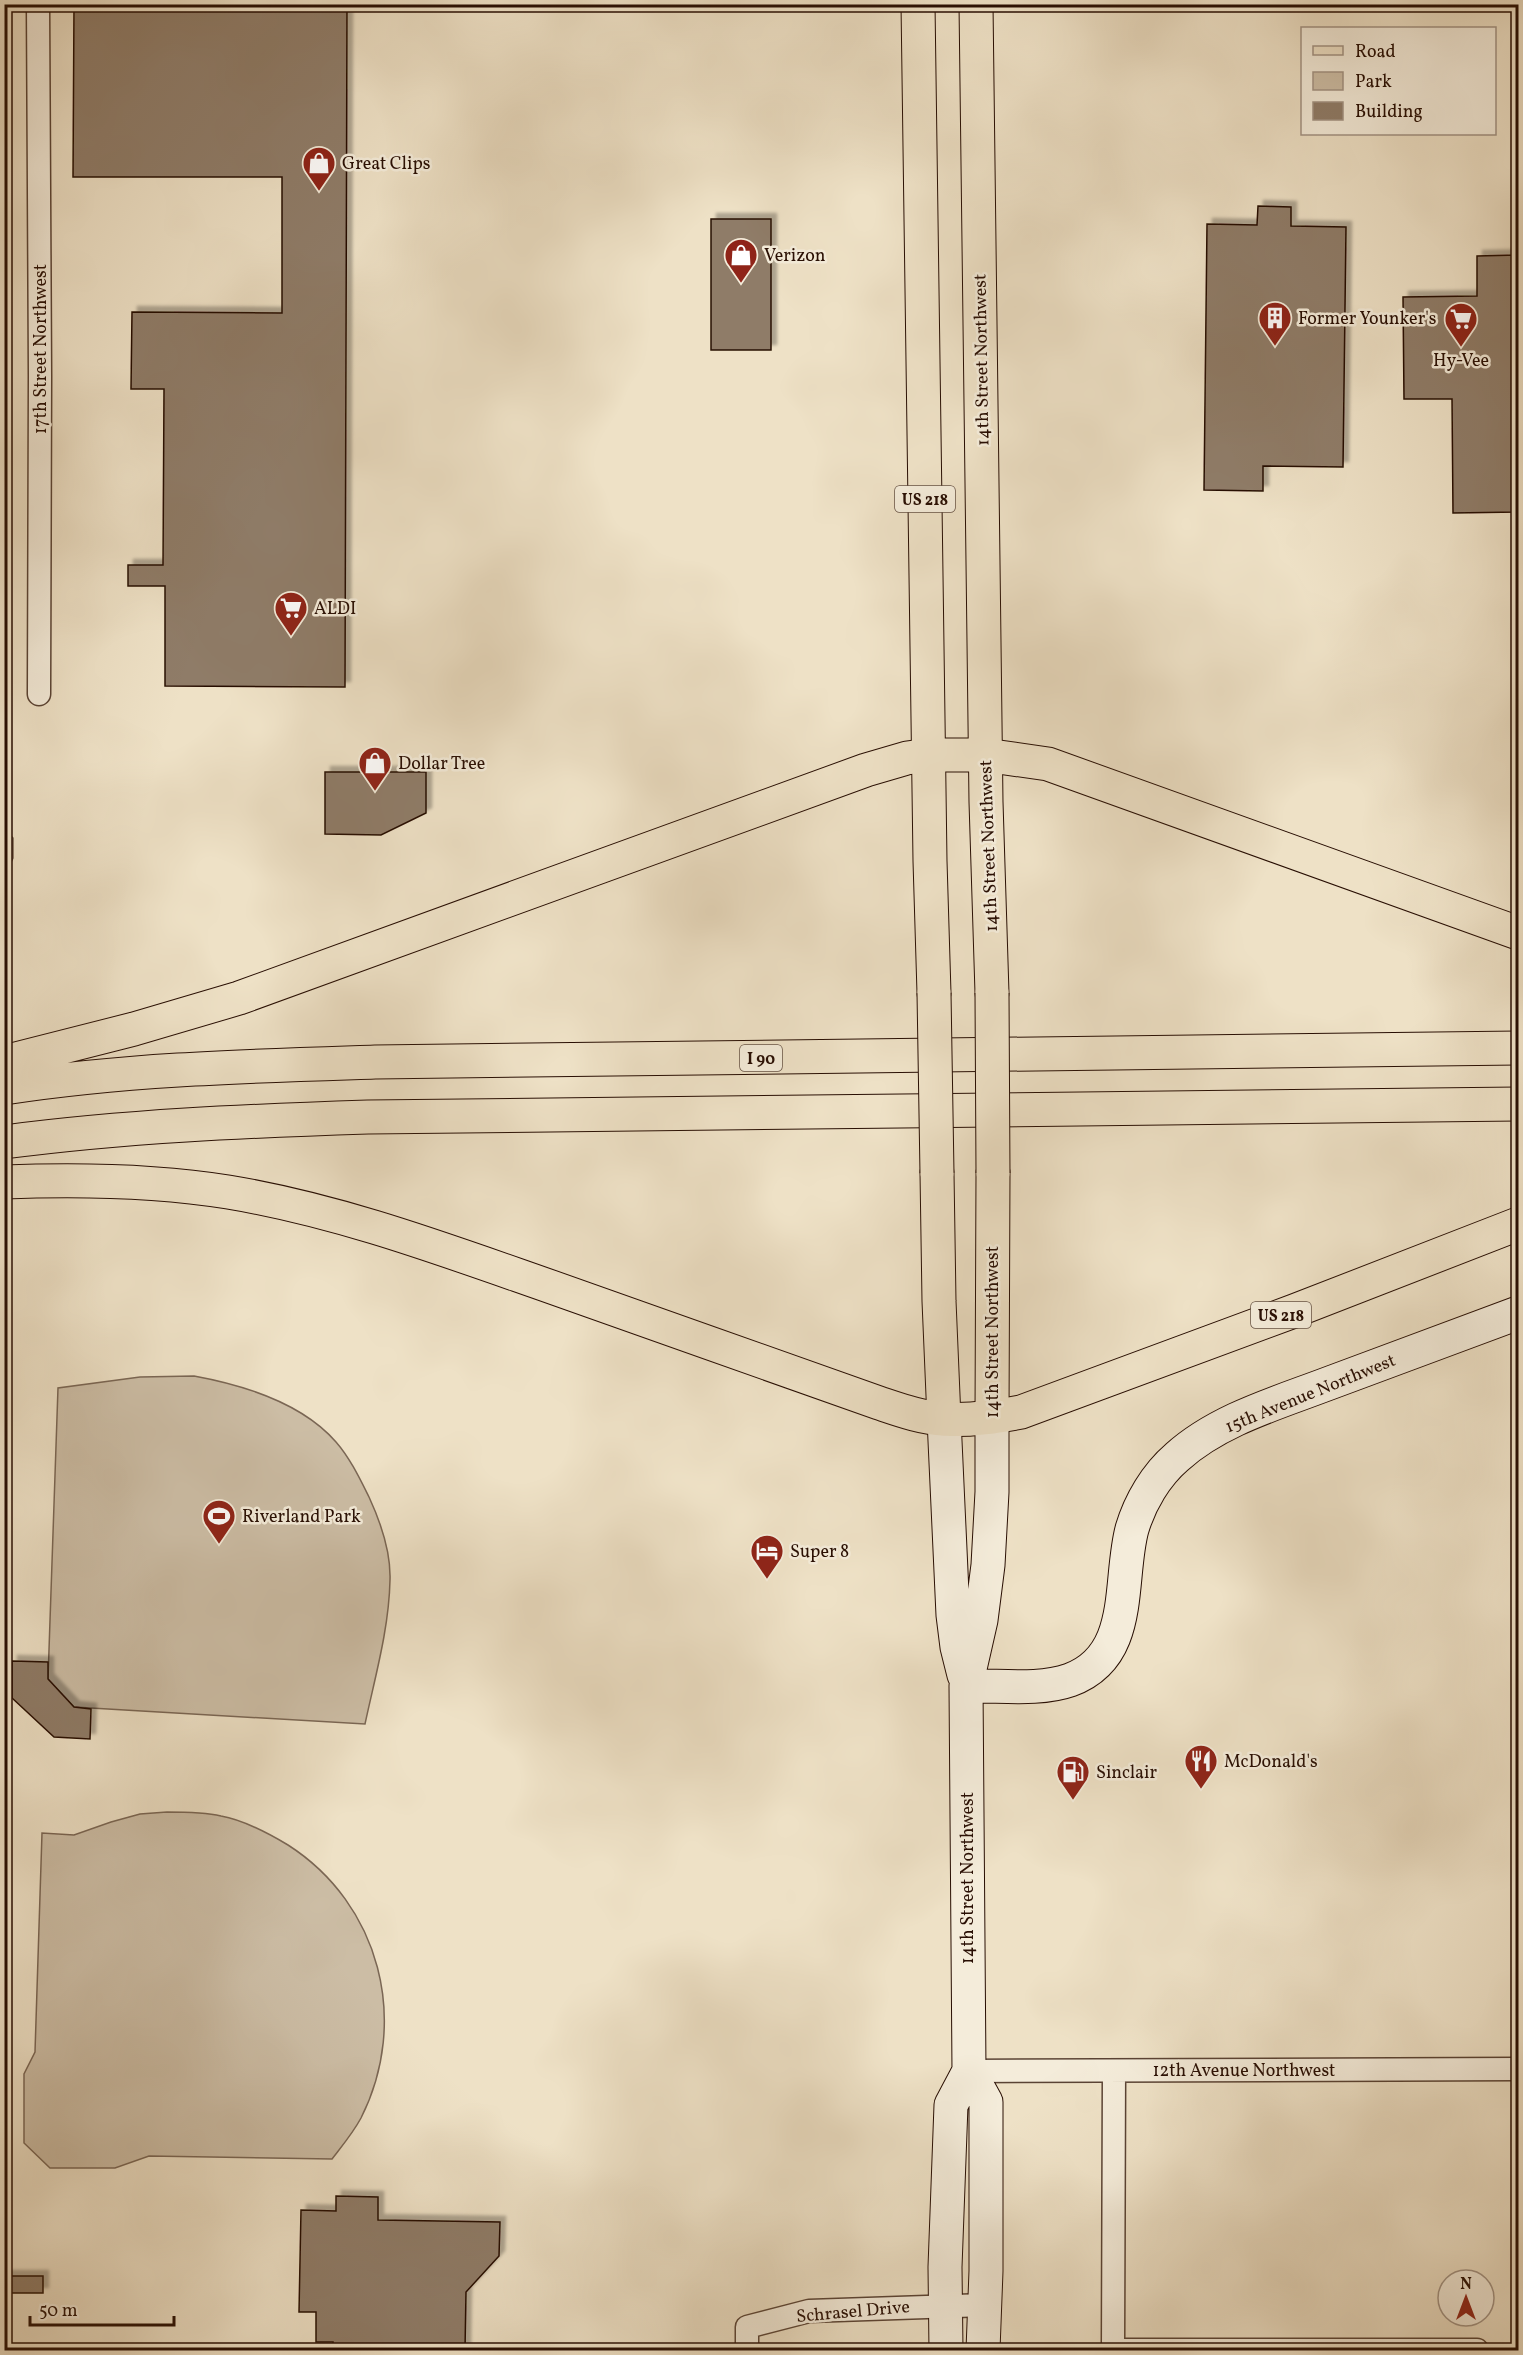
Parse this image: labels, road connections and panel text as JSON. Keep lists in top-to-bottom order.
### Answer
{
  "streets": {
    "main road": [
      "14th Street Northwest",
      "US 218",
      "I 90",
      "15th Avenue Northwest"
    ],
    "street": ["17th Street Northwest", "12th Avenue Northwest", "Schrasel Drive"]
  },
  "crossings": [
    ["14th Street Northwest", "US 218"],
    ["14th Street Northwest", "15th Avenue Northwest"],
    ["14th Street Northwest", "12th Avenue Northwest"],
    ["14th Street Northwest", "Schrasel Drive"]
  ],
  "places": {
    "shop": ["Great Clips", "Verizon", "Dollar Tree"],
    "building": ["Former Younker's"],
    "supermarket": ["Hy-Vee", "ALDI"],
    "sports": ["Riverland Park"],
    "hotel": ["Super 8"],
    "restaurant": ["McDonald's"],
    "fuel station": ["Sinclair"]
  },
  "legend": ["Road", "Park", "Building"],
  "scale_bar": "50 m",
  "north": "top"
}
